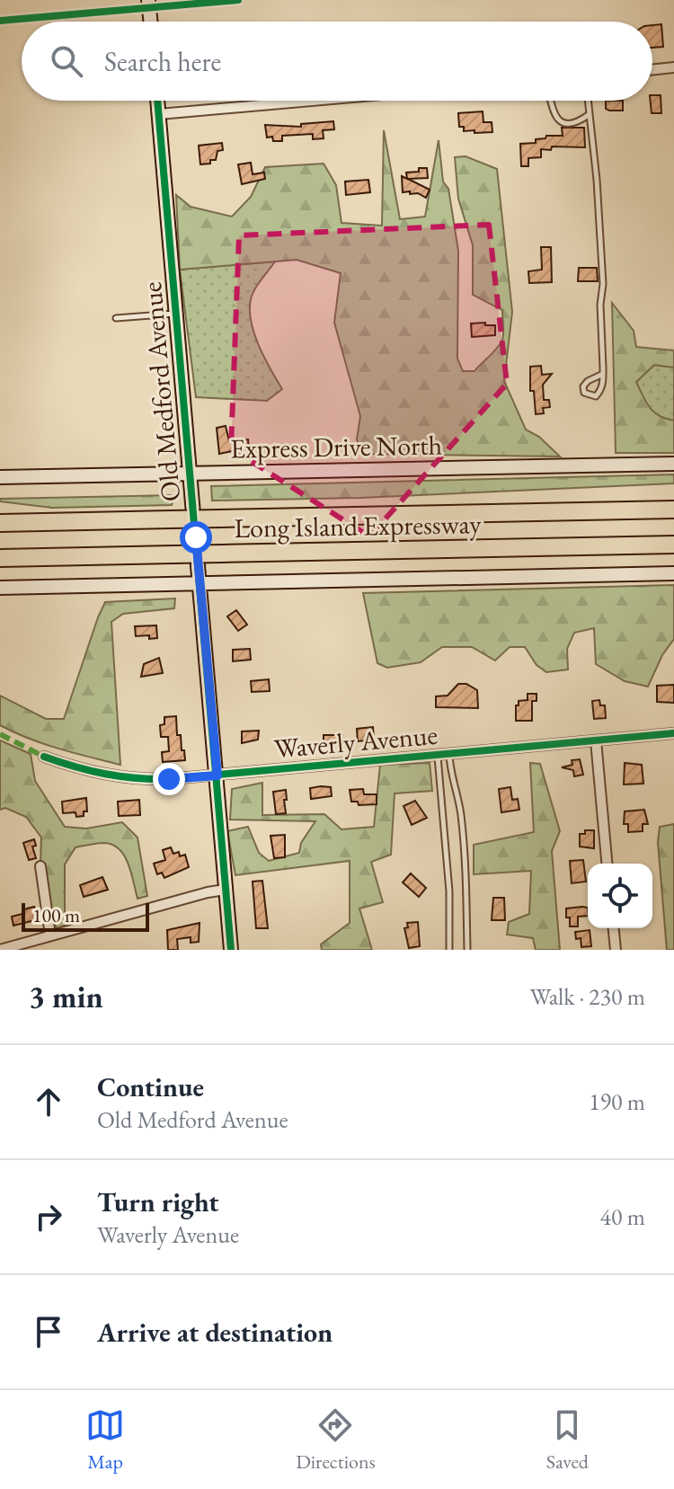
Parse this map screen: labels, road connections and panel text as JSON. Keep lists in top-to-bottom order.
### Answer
{
  "streets": {
    "highway": ["Long Island Expressway"],
    "main road": ["Old Medford Avenue", "Express Drive North"],
    "street": ["Waverly Avenue"]
  },
  "crossings": [
    ["Old Medford Avenue", "Express Drive North"],
    ["Old Medford Avenue", "Waverly Avenue"]
  ],
  "scale_bar": "100 m",
  "page": {
    "search": "Search here",
    "scale": "100 m",
    "heading": ["3 min", "Walk · 230 m"],
    "list": [
      ["Continue", "Old Medford Avenue", "190 m"],
      ["Turn right", "Waverly Avenue", "40 m"],
      "Arrive at destination"
    ],
    "nav": ["Map", "Directions", "Saved"]
  }
}
